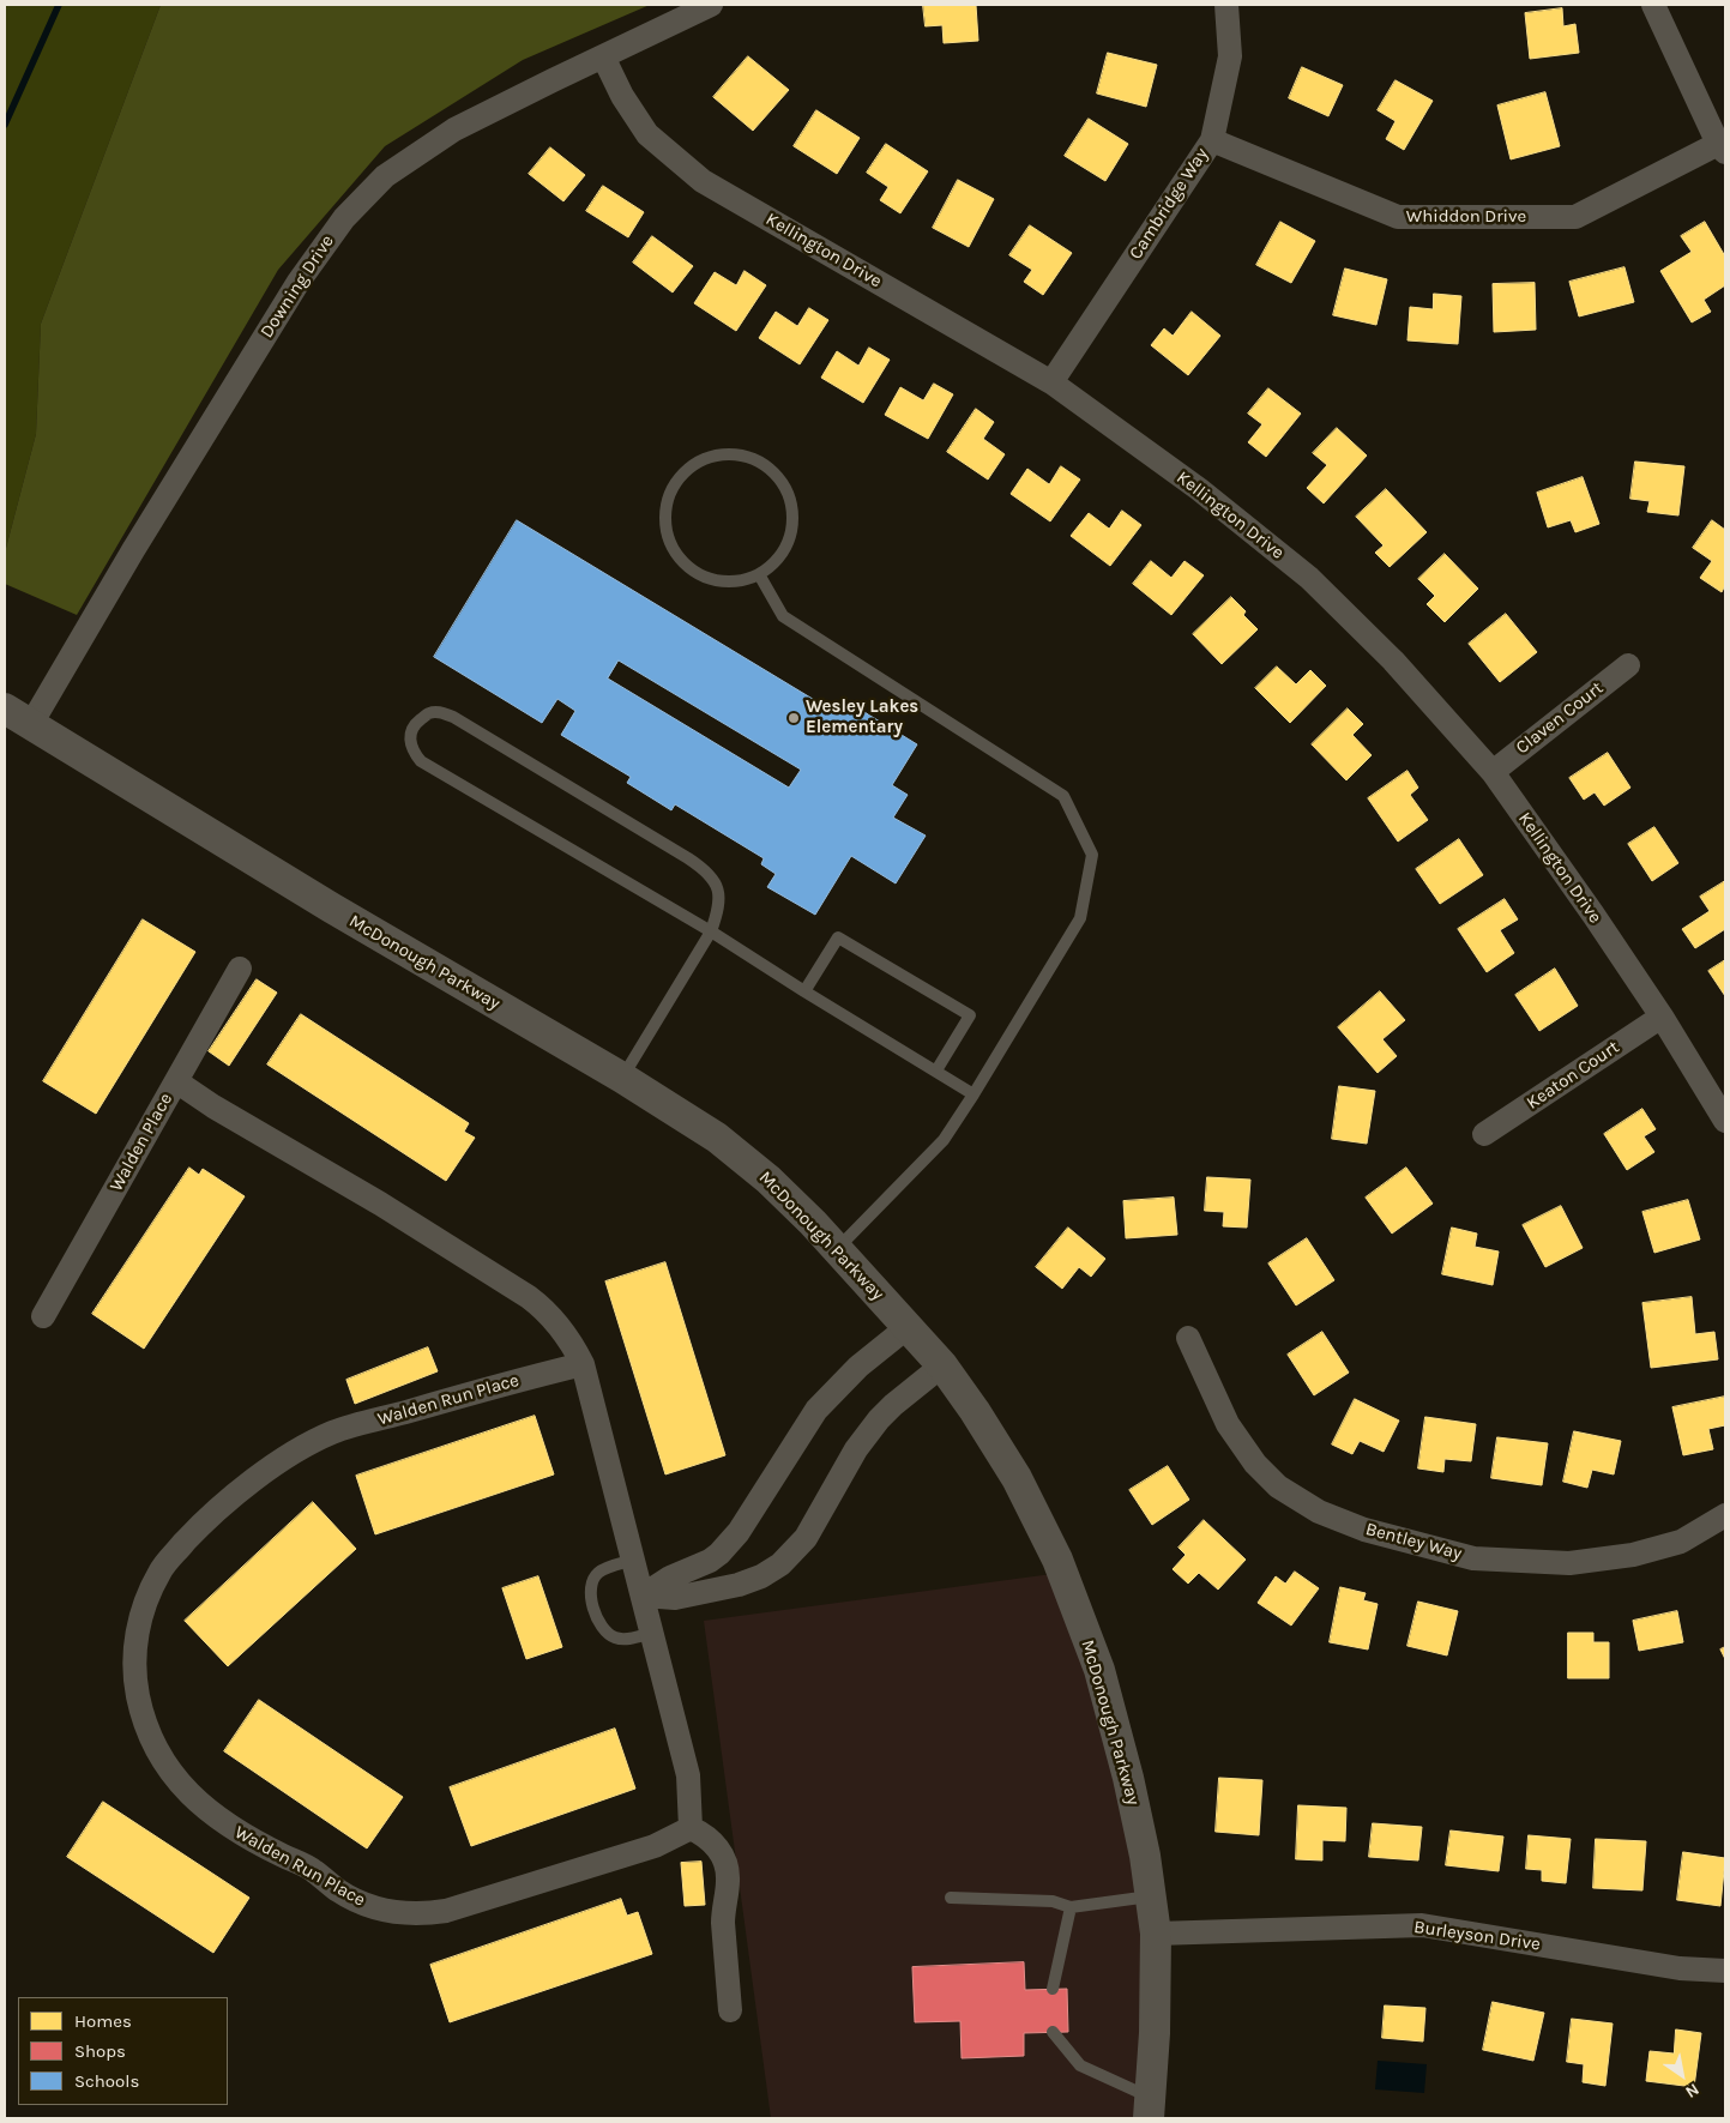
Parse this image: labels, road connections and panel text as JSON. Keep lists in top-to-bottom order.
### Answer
{
  "streets": {
    "street": [
      "Cambridge Way",
      "Whiddon Drive",
      "Kellington Drive",
      "Downing Drive",
      "Claven Court",
      "McDonough Parkway",
      "Keaton Court",
      "Walden Place",
      "Walden Run Place",
      "Bentley Way",
      "Burleyson Drive"
    ]
  },
  "crossings": [
    ["Cambridge Way", "Whiddon Drive"],
    ["Cambridge Way", "Kellington Drive"],
    ["Kellington Drive", "Downing Drive"],
    ["Kellington Drive", "Claven Court"],
    ["Kellington Drive", "Keaton Court"],
    ["Downing Drive", "McDonough Parkway"],
    ["McDonough Parkway", "Burleyson Drive"]
  ],
  "places": ["Wesley Lakes Elementary"],
  "legend": ["Homes", "Shops", "Schools"],
  "north": "bottom right"
}
